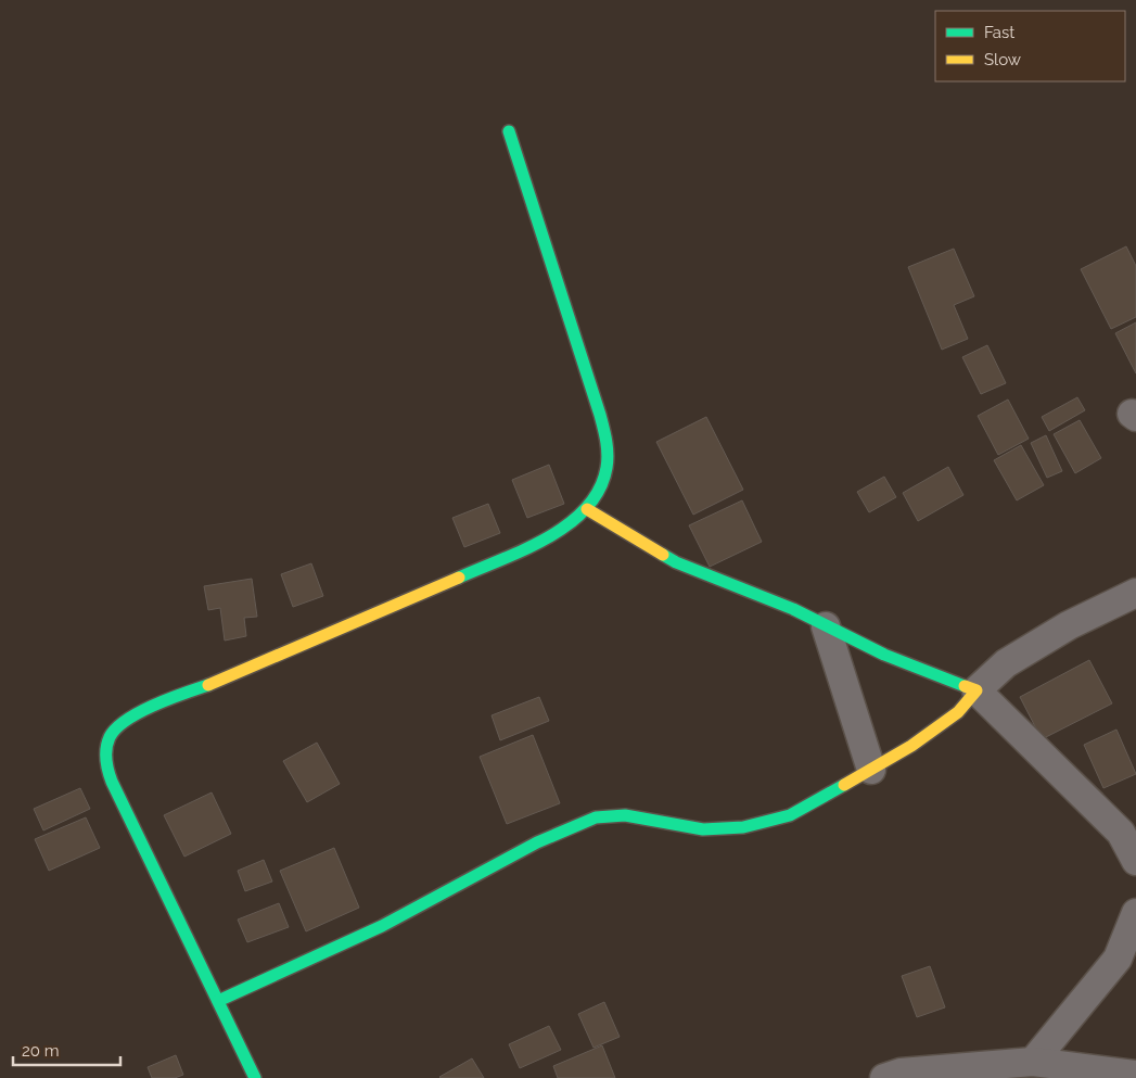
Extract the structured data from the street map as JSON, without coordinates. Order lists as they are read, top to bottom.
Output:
{
  "legend": ["Fast", "Slow"],
  "scale_bar": "20 m"
}
